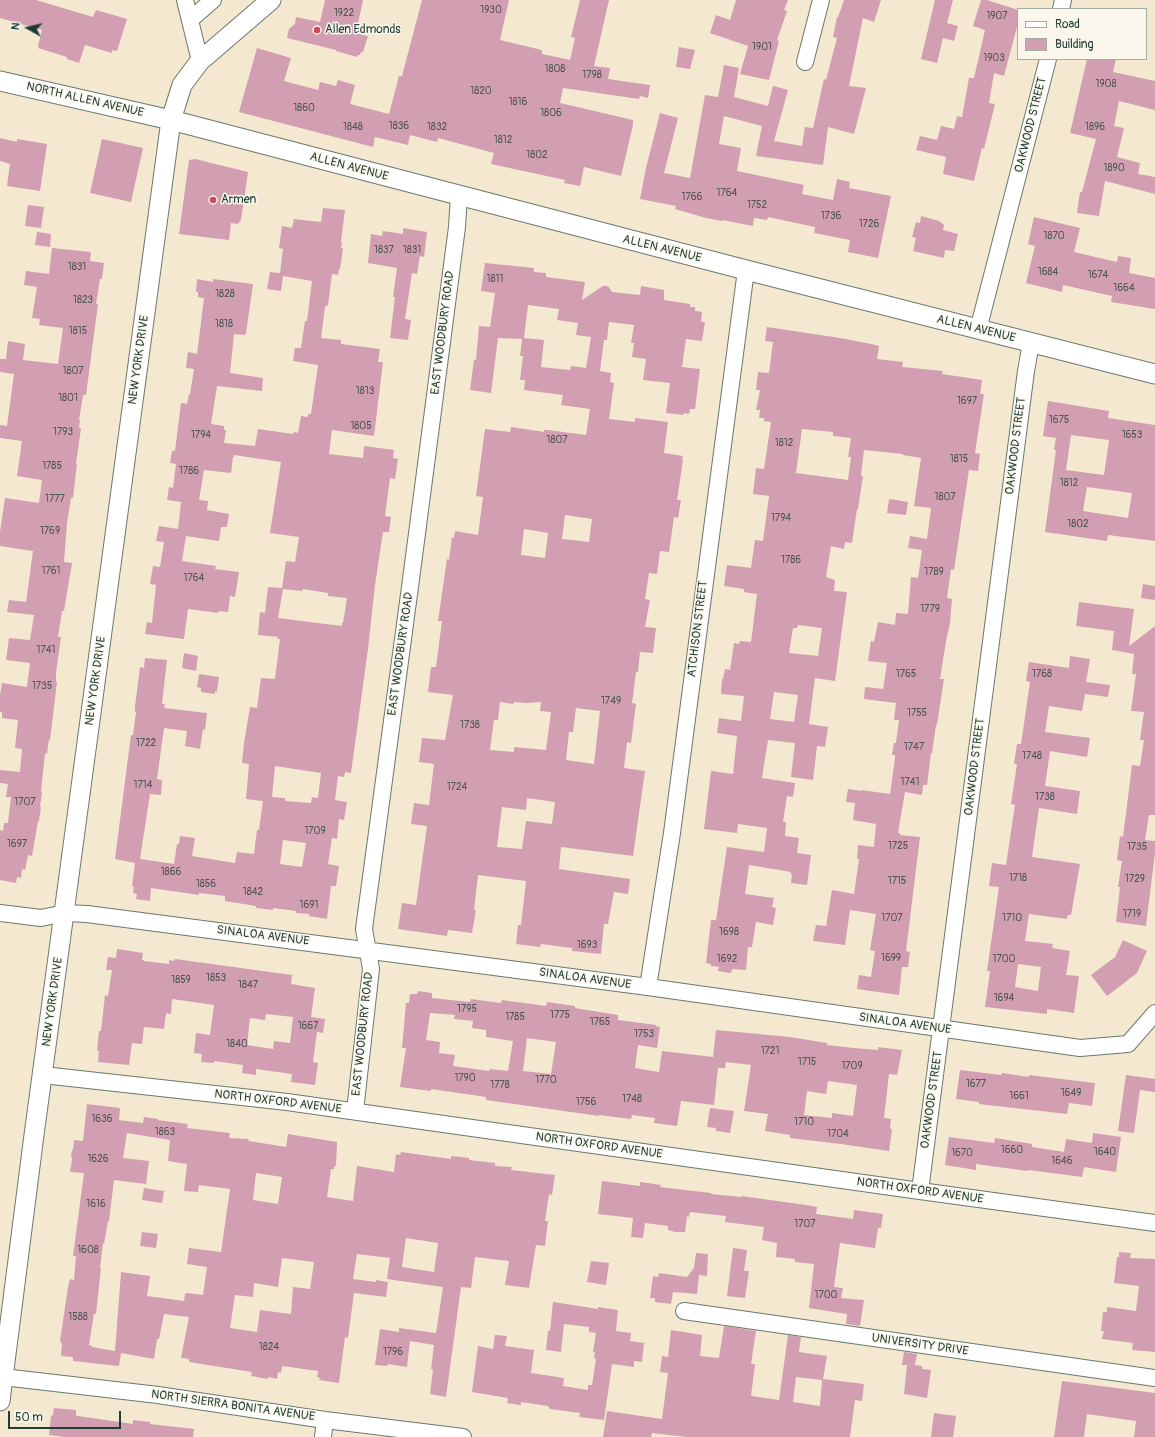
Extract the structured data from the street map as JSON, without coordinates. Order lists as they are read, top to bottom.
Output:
{
  "streets": {
    "street": [
      "NORTH ALLEN AVENUE",
      "OAKWOOD STREET",
      "ALLEN AVENUE",
      "EAST WOODBURY ROAD",
      "NEW YORK DRIVE",
      "ATCHISON STREET",
      "SINALOA AVENUE",
      "NORTH OXFORD AVENUE",
      "UNIVERSITY DRIVE",
      "NORTH SIERRA BONITA AVENUE"
    ]
  },
  "crossings": [
    ["NORTH ALLEN AVENUE", "ALLEN AVENUE"],
    ["NORTH ALLEN AVENUE", "NEW YORK DRIVE"],
    ["OAKWOOD STREET", "ALLEN AVENUE"],
    ["OAKWOOD STREET", "SINALOA AVENUE"],
    ["OAKWOOD STREET", "NORTH OXFORD AVENUE"],
    ["ALLEN AVENUE", "EAST WOODBURY ROAD"],
    ["ALLEN AVENUE", "NEW YORK DRIVE"],
    ["ALLEN AVENUE", "ATCHISON STREET"],
    ["EAST WOODBURY ROAD", "SINALOA AVENUE"],
    ["EAST WOODBURY ROAD", "NORTH OXFORD AVENUE"],
    ["NEW YORK DRIVE", "SINALOA AVENUE"],
    ["NEW YORK DRIVE", "NORTH OXFORD AVENUE"],
    ["NEW YORK DRIVE", "NORTH SIERRA BONITA AVENUE"],
    ["ATCHISON STREET", "SINALOA AVENUE"]
  ],
  "places": ["Allen Edmonds", "Armen"],
  "house_numbers": [
    "1930",
    "1922",
    "1907",
    "1901",
    "1903",
    "1808",
    "1798",
    "1908",
    "1820",
    "1816",
    "1860",
    "1806",
    "1836",
    "1848",
    "1832",
    "1896",
    "1812",
    "1802",
    "1890",
    "1764",
    "1766",
    "1752",
    "1736",
    "1726",
    "1870",
    "1837",
    "1831",
    "1831",
    "1684",
    "1674",
    "1811",
    "1664",
    "1828",
    "1823",
    "1818",
    "1815",
    "1807",
    "1813",
    "1801",
    "1697",
    "1675",
    "1805",
    "1793",
    "1794",
    "1653",
    "1807",
    "1812",
    "1815",
    "1785",
    "1786",
    "1812",
    "1807",
    "1777",
    "1794",
    "1802",
    "1769",
    "1786",
    "1761",
    "1789",
    "1764",
    "1779",
    "1741",
    "1765",
    "1768",
    "1735",
    "1749",
    "1755",
    "1738",
    "1722",
    "1747",
    "1748",
    "1741",
    "1714",
    "1724",
    "1738",
    "1707",
    "1709",
    "1697",
    "1725",
    "1735",
    "1866",
    "1718",
    "1729",
    "1715",
    "1856",
    "1842",
    "1691",
    "1719",
    "1707",
    "1710",
    "1698",
    "1693",
    "1699",
    "1692",
    "1700",
    "1853",
    "1859",
    "1847",
    "1694",
    "1795",
    "1775",
    "1785",
    "1765",
    "1667",
    "1753",
    "1840",
    "1721",
    "1715",
    "1709",
    "1790",
    "1770",
    "1677",
    "1778",
    "1649",
    "1661",
    "1748",
    "1756",
    "1636",
    "1710",
    "1863",
    "1704",
    "1660",
    "1640",
    "1670",
    "1626",
    "1646",
    "1616",
    "1707",
    "1608",
    "1700",
    "1588",
    "1824",
    "1796"
  ],
  "legend": ["Road", "Building"],
  "scale_bar": "50 m",
  "north": "left"
}
